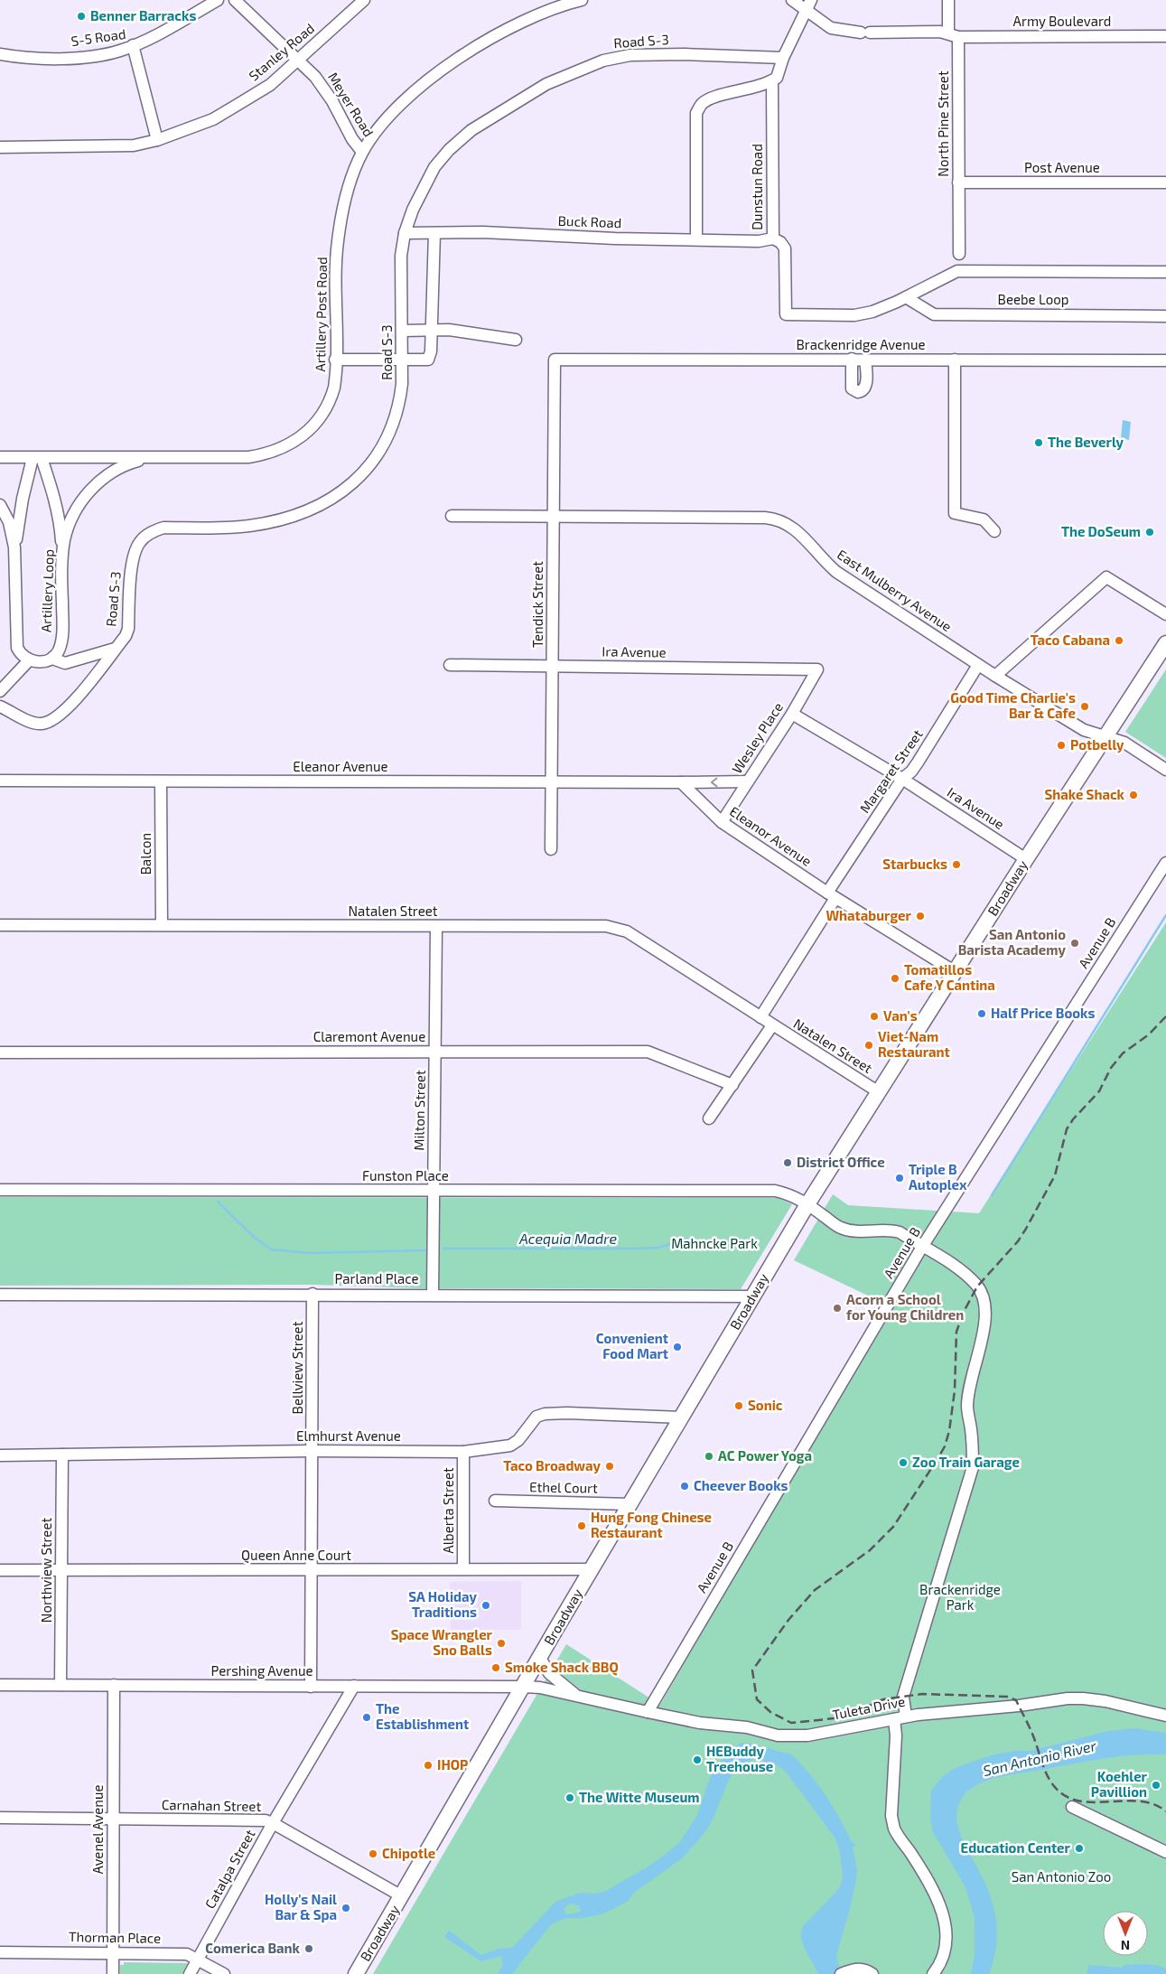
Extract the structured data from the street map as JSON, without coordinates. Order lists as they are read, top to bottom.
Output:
{
  "streets": {
    "main road": ["Broadway"],
    "street": [
      "Army Boulevard",
      "S-5 Road",
      "Road S-3",
      "Stanley Road",
      "Meyer Road",
      "North Pine Street",
      "Post Avenue",
      "Dunstun Road",
      "Buck Road",
      "Beebe Loop",
      "Artillery Post Road",
      "Brackenridge Avenue",
      "Artillery Loop",
      "East Mulberry Avenue",
      "Tendick Street",
      "Ira Avenue",
      "Wesley Place",
      "Eleanor Avenue",
      "Margaret Street",
      "Balcon",
      "Natalen Street",
      "Avenue B",
      "Claremont Avenue",
      "Milton Street",
      "Funston Place",
      "Parland Place",
      "Bellview Street",
      "Elmhurst Avenue",
      "Ethel Court",
      "Alberta Street",
      "Queen Anne Court",
      "Northview Street",
      "Pershing Avenue",
      "Tuleta Drive",
      "Carnahan Street",
      "Avenel Avenue",
      "Catalpa Street",
      "Thorman Place"
    ]
  },
  "crossings": [
    ["Army Boulevard", "North Pine Street"],
    ["S-5 Road", "Stanley Road"],
    ["Road S-3", "Dunstun Road"],
    ["Road S-3", "Buck Road"],
    ["Stanley Road", "Meyer Road"],
    ["Meyer Road", "Artillery Post Road"],
    ["North Pine Street", "Post Avenue"],
    ["Dunstun Road", "Buck Road"],
    ["Dunstun Road", "Beebe Loop"],
    ["Artillery Post Road", "Artillery Loop"],
    ["Brackenridge Avenue", "Tendick Street"],
    ["East Mulberry Avenue", "Tendick Street"],
    ["East Mulberry Avenue", "Margaret Street"],
    ["East Mulberry Avenue", "Broadway"],
    ["Tendick Street", "Ira Avenue"],
    ["Tendick Street", "Eleanor Avenue"],
    ["Ira Avenue", "Wesley Place"],
    ["Ira Avenue", "Margaret Street"],
    ["Ira Avenue", "Broadway"],
    ["Wesley Place", "Eleanor Avenue"],
    ["Eleanor Avenue", "Margaret Street"],
    ["Eleanor Avenue", "Balcon"],
    ["Eleanor Avenue", "Broadway"],
    ["Margaret Street", "Natalen Street"],
    ["Balcon", "Natalen Street"],
    ["Broadway", "Natalen Street"],
    ["Broadway", "Funston Place"],
    ["Broadway", "Parland Place"],
    ["Broadway", "Elmhurst Avenue"],
    ["Broadway", "Ethel Court"],
    ["Broadway", "Queen Anne Court"],
    ["Broadway", "Pershing Avenue"],
    ["Broadway", "Tuleta Drive"],
    ["Broadway", "Carnahan Street"],
    ["Natalen Street", "Milton Street"],
    ["Avenue B", "Funston Place"],
    ["Avenue B", "Tuleta Drive"],
    ["Claremont Avenue", "Milton Street"],
    ["Milton Street", "Funston Place"],
    ["Milton Street", "Parland Place"],
    ["Funston Place", "Tuleta Drive"],
    ["Parland Place", "Bellview Street"],
    ["Bellview Street", "Elmhurst Avenue"],
    ["Bellview Street", "Queen Anne Court"],
    ["Bellview Street", "Pershing Avenue"],
    ["Elmhurst Avenue", "Alberta Street"],
    ["Elmhurst Avenue", "Northview Street"],
    ["Alberta Street", "Queen Anne Court"],
    ["Queen Anne Court", "Northview Street"],
    ["Northview Street", "Pershing Avenue"],
    ["Pershing Avenue", "Tuleta Drive"],
    ["Pershing Avenue", "Avenel Avenue"],
    ["Pershing Avenue", "Catalpa Street"],
    ["Carnahan Street", "Avenel Avenue"],
    ["Carnahan Street", "Catalpa Street"],
    ["Avenel Avenue", "Thorman Place"],
    ["Catalpa Street", "Thorman Place"]
  ],
  "water": ["Acequia Madre", "San Antonio River"],
  "parks": ["Mahncke Park", "Brackenridge Park", "San Antonio Zoo"],
  "places": [
    "Benner Barracks",
    "The Beverly",
    "The DoSeum",
    "Taco Cabana",
    "Good Time Charlie's Bar & Cafe",
    "Potbelly",
    "Shake Shack",
    "Starbucks",
    "Whataburger",
    "San Antonio Barista Academy",
    "Tomatillos Cafe Y Cantina",
    "Half Price Books",
    "Van's",
    "Viet-Nam Restaurant",
    "District Office",
    "Triple B Autoplex",
    "Acorn a School for Young Children",
    "Convenient Food Mart",
    "Sonic",
    "AC Power Yoga",
    "Zoo Train Garage",
    "Taco Broadway",
    "Cheever Books",
    "Hung Fong Chinese Restaurant",
    "SA Holiday Traditions",
    "Space Wrangler Sno Balls",
    "Smoke Shack BBQ",
    "The Establishment",
    "HEBuddy Treehouse",
    "IHOP",
    "Koehler Pavillion",
    "The Witte Museum",
    "Education Center",
    "Chipotle",
    "Holly's Nail Bar & Spa",
    "Comerica Bank"
  ],
  "north": "bottom"
}
